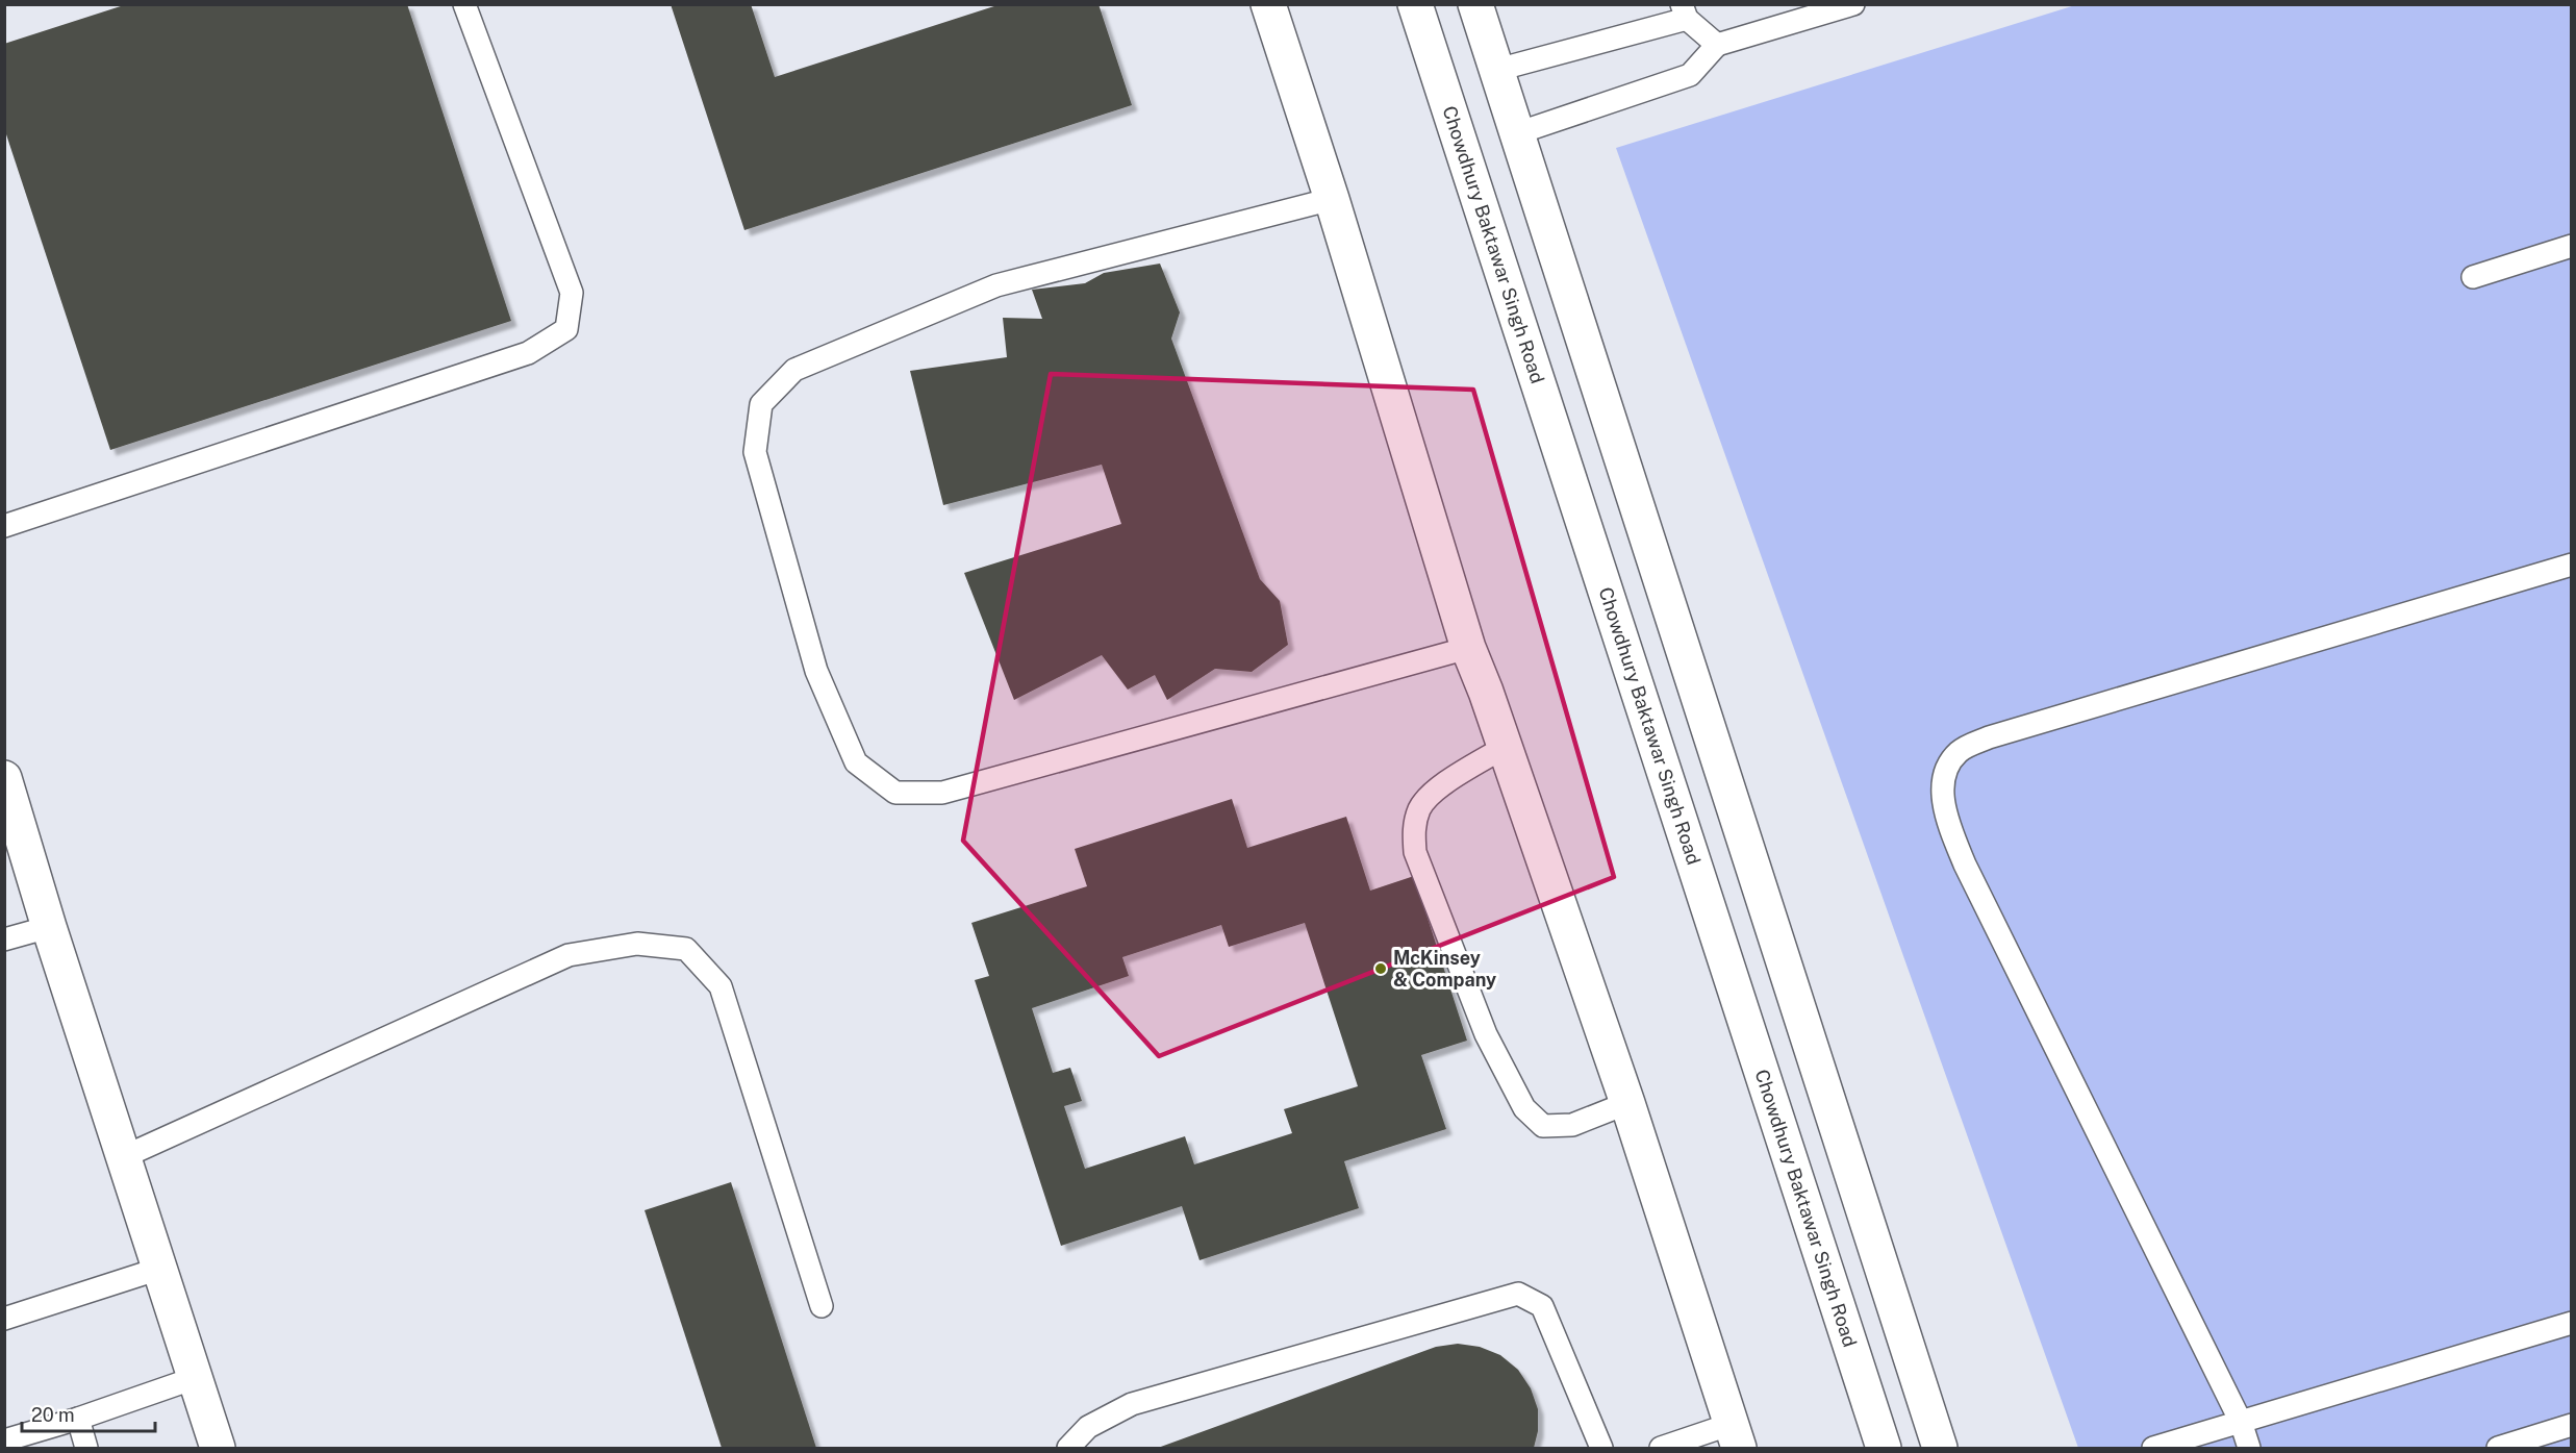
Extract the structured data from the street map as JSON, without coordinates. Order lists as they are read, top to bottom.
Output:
{
  "streets": {
    "main road": ["Chowdhury Baktawar Singh Road"]
  },
  "places": ["McKinsey & Company"],
  "scale_bar": "20 m"
}
